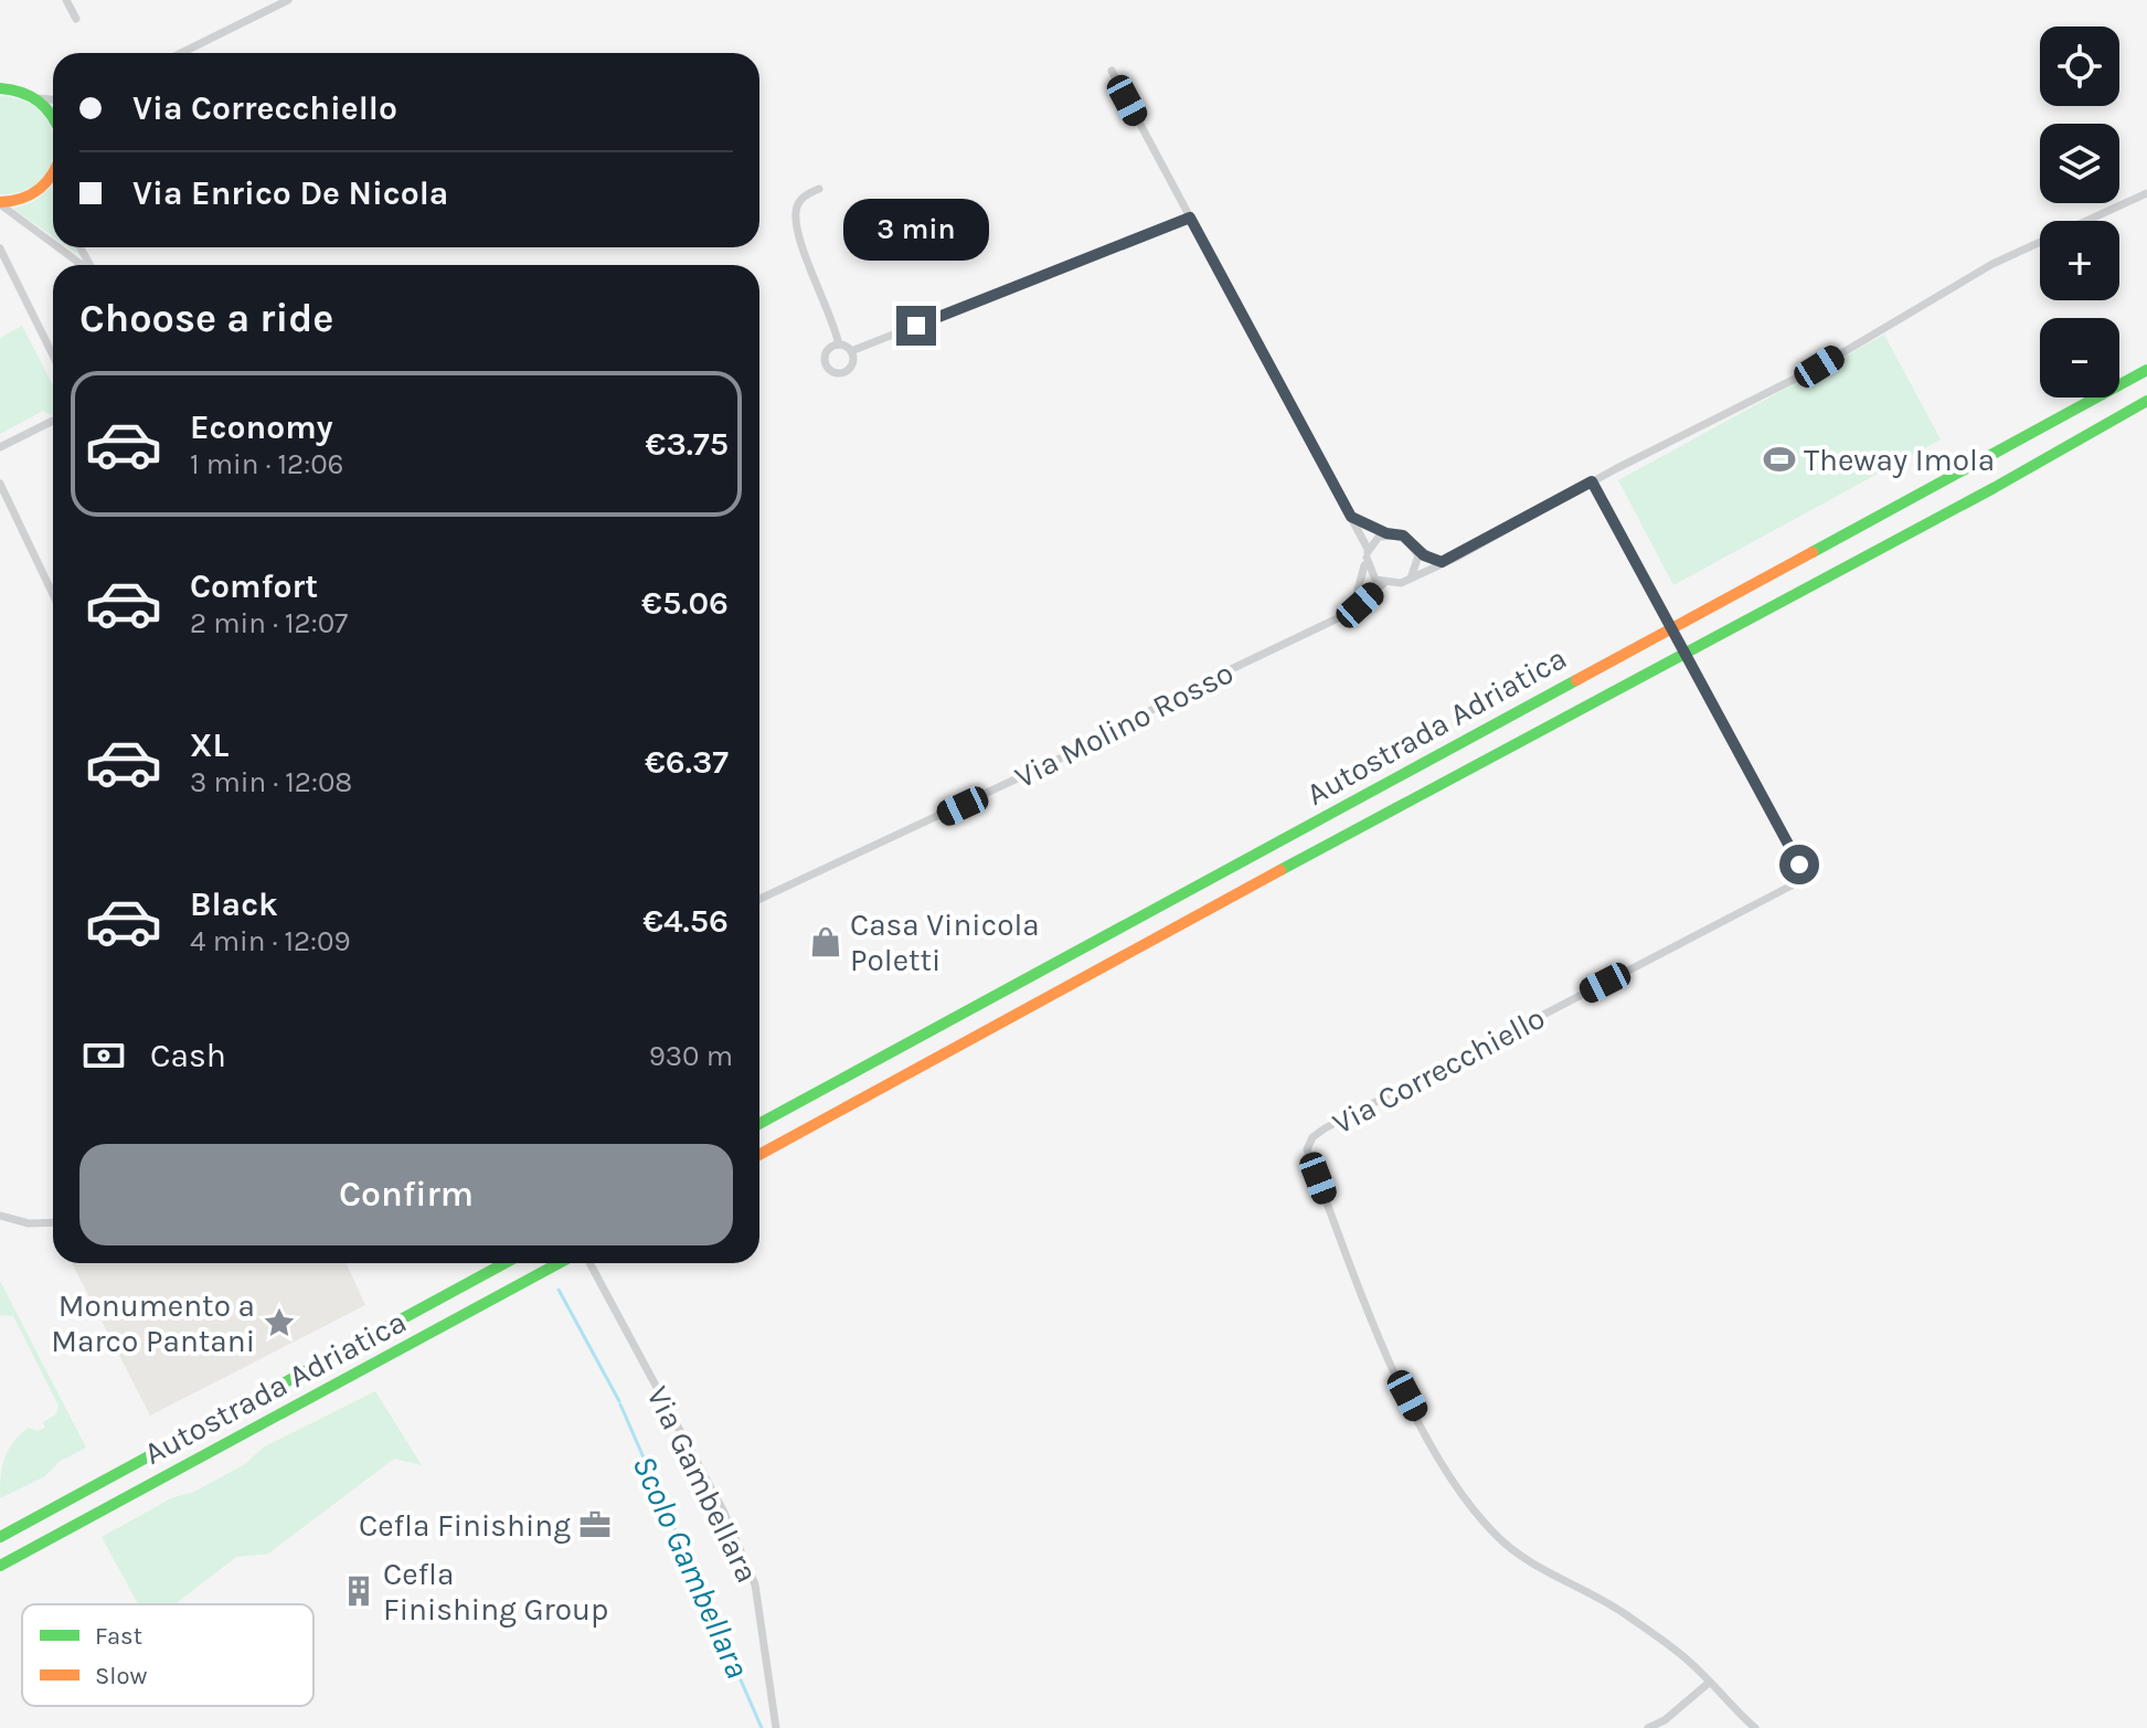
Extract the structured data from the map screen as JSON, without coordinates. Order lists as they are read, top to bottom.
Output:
{
  "streets": {
    "main road": ["Autostrada Adriatica"],
    "street": ["Via Molino Rosso", "Via Correcchiello", "Via Gambellara"]
  },
  "water": ["Scolo Gambellara"],
  "places": {
    "sports": ["Theway Imola"],
    "shop": ["Casa Vinicola Poletti"],
    "place": ["Monumento a Marco Pantani"],
    "office": ["Cefla Finishing"],
    "building": ["Cefla Finishing Group"]
  },
  "legend": ["Fast", "Slow"],
  "page": {
    "map_buttons": ["+", "−"],
    "banner": ["Via Correcchiello", "Via Enrico De Nicola"],
    "bubble": "3 min",
    "heading": "Choose a ride",
    "list": [
      {
        "name": "Economy",
        "note": "1 min · 12:06",
        "value": "€3.75"
      },
      {
        "name": "Comfort",
        "note": "2 min · 12:07",
        "value": "€5.06"
      },
      {
        "name": "XL",
        "note": "3 min · 12:08",
        "value": "€6.37"
      },
      {
        "name": "Black",
        "note": "4 min · 12:09",
        "value": "€4.56"
      }
    ],
    "pay": ["Cash", "930 m"],
    "buttons": "Confirm"
  }
}
